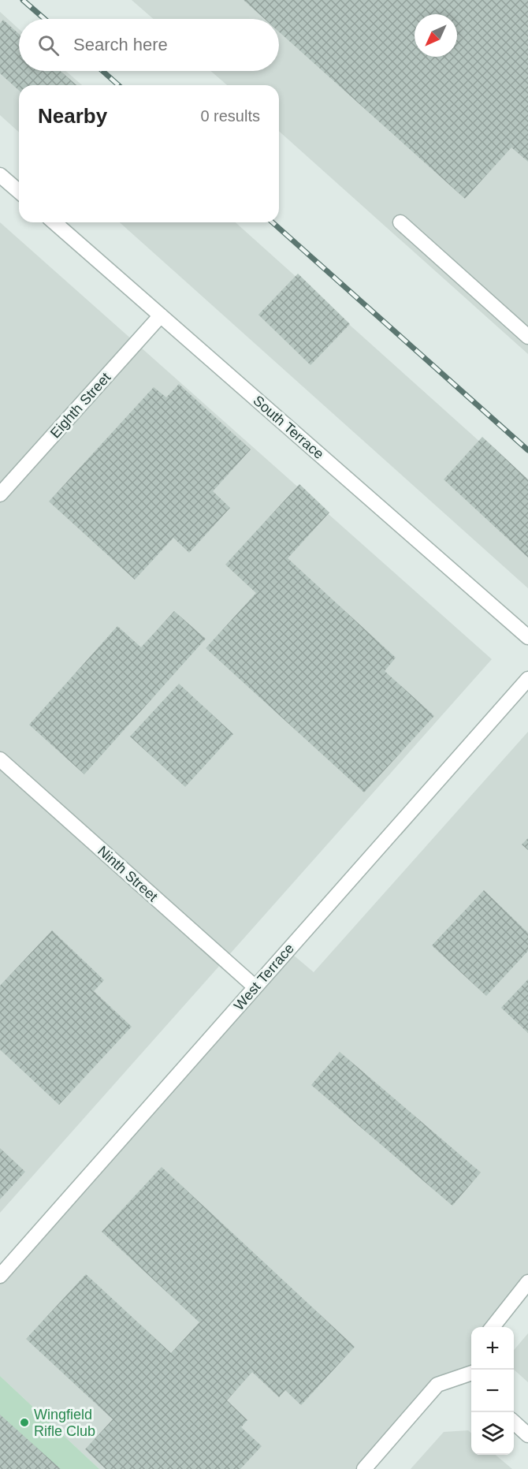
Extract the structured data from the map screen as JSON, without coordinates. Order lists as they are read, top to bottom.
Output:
{
  "streets": {
    "street": [
      "Eighth Street",
      "South Terrace",
      "Ninth Street",
      "West Terrace"
    ]
  },
  "crossings": [
    ["Eighth Street", "South Terrace"],
    ["Ninth Street", "West Terrace"]
  ],
  "places": ["Wingfield Rifle Club"],
  "north": "bottom left",
  "page": {
    "search": "Search here",
    "heading": ["Nearby", "0 results"],
    "map_buttons": ["+", "−"]
  }
}
